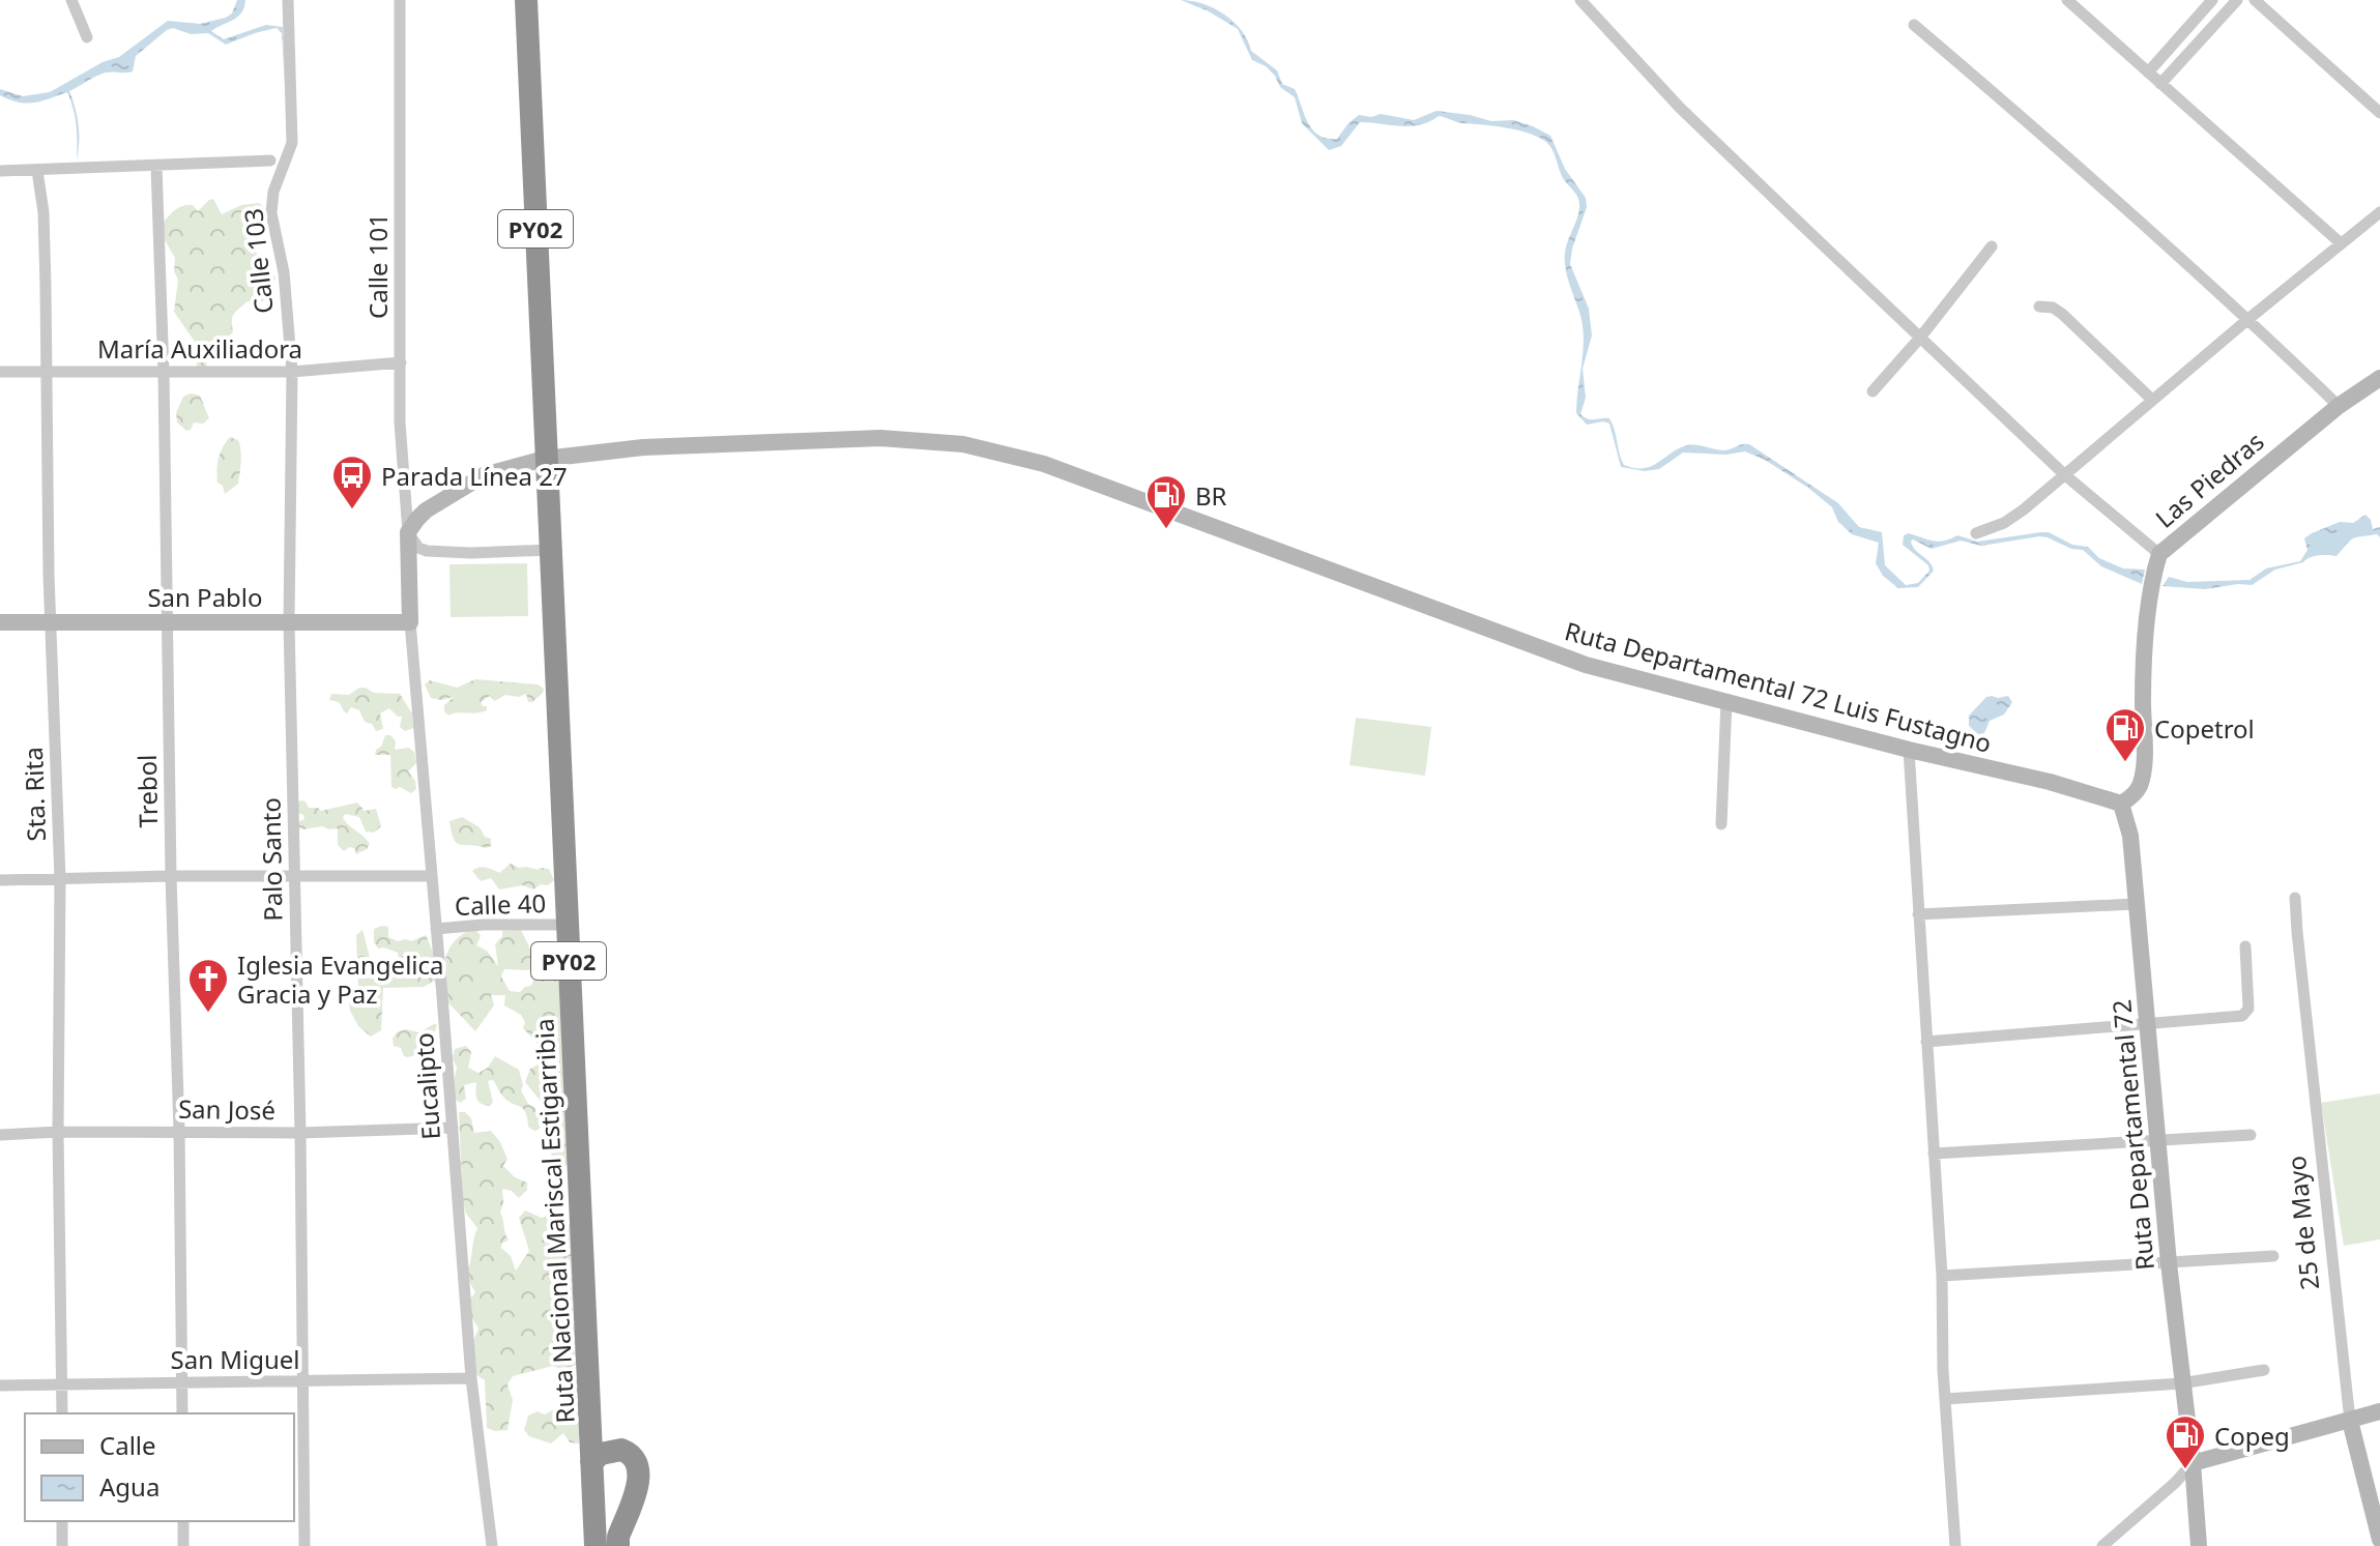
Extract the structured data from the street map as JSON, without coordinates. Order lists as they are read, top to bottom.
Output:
{
  "streets": {
    "highway": ["PY02", "Ruta Nacional Mariscal Estigarribia"],
    "main road": [
      "Las Piedras",
      "San Pablo",
      "Ruta Departamental 72 Luis Fustagno",
      "Ruta Departamental 72",
      "25 de Mayo"
    ],
    "street": [
      "Calle 103",
      "Calle 101",
      "María Auxiliadora",
      "Trebol",
      "Sta. Rita",
      "Palo Santo",
      "Calle 40",
      "Eucalipto",
      "San José",
      "San Miguel"
    ]
  },
  "crossings": [
    ["Calle 103", "María Auxiliadora"],
    ["Calle 103", "Palo Santo"],
    ["Calle 101", "María Auxiliadora"],
    ["Calle 101", "Ruta Departamental 72 Luis Fustagno"],
    ["María Auxiliadora", "Trebol"],
    ["María Auxiliadora", "Sta. Rita"],
    ["María Auxiliadora", "Palo Santo"],
    ["San Pablo", "Trebol"],
    ["San Pablo", "Sta. Rita"],
    ["San Pablo", "Palo Santo"],
    ["San Pablo", "Eucalipto"],
    ["Ruta Departamental 72 Luis Fustagno", "Ruta Departamental 72"],
    ["Ruta Departamental 72 Luis Fustagno", "Ruta Nacional Mariscal Estigarribia"],
    ["Trebol", "San José"],
    ["Trebol", "San Miguel"],
    ["Sta. Rita", "San José"],
    ["Sta. Rita", "San Miguel"],
    ["Palo Santo", "San José"],
    ["Palo Santo", "San Miguel"],
    ["Calle 40", "Eucalipto"],
    ["Calle 40", "Ruta Nacional Mariscal Estigarribia"],
    ["Eucalipto", "San José"],
    ["Eucalipto", "San Miguel"]
  ],
  "places": {
    "bus stop": ["Parada Línea 27"],
    "fuel station": ["BR", "Copetrol", "Copeg"],
    "church": ["Iglesia Evangelica Gracia y Paz"]
  },
  "legend": ["Calle", "Agua"]
}
